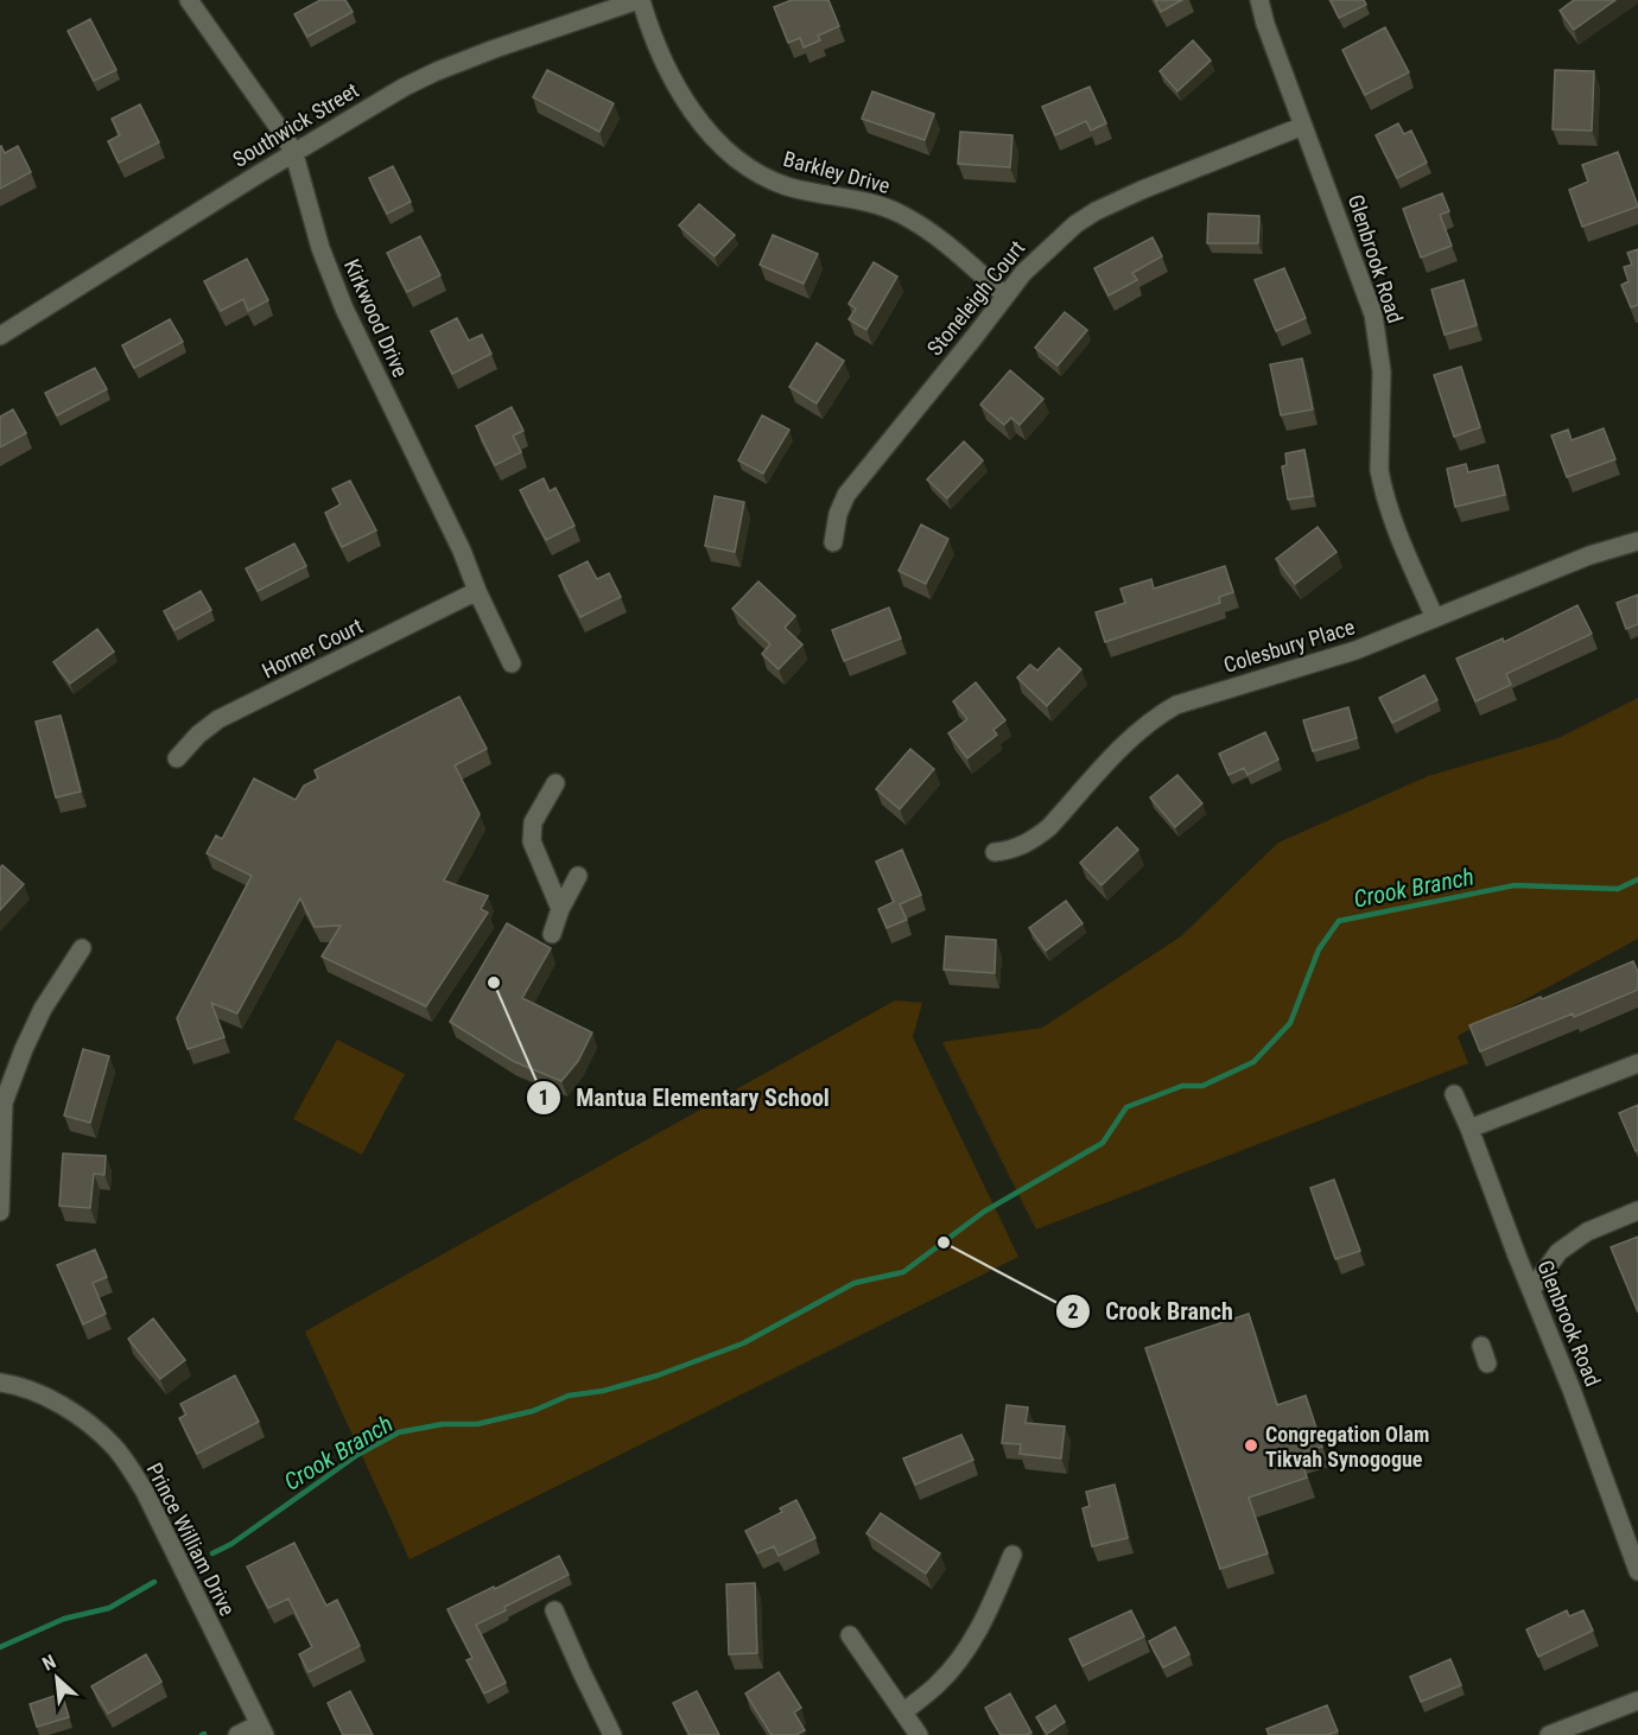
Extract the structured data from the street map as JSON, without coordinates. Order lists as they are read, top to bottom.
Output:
{
  "streets": {
    "street": [
      "Southwick Street",
      "Barkley Drive",
      "Glenbrook Road",
      "Stoneleigh Court",
      "Kirkwood Drive",
      "Colesbury Place",
      "Horner Court",
      "Prince William Drive"
    ]
  },
  "crossings": [
    ["Southwick Street", "Barkley Drive"],
    ["Southwick Street", "Kirkwood Drive"],
    ["Barkley Drive", "Stoneleigh Court"],
    ["Glenbrook Road", "Stoneleigh Court"],
    ["Glenbrook Road", "Colesbury Place"],
    ["Kirkwood Drive", "Horner Court"]
  ],
  "water": ["Crook Branch"],
  "places": ["Mantua Elementary School", "Crook Branch", "Congregation Olam Tikvah Synogogue"],
  "north": "top left"
}
